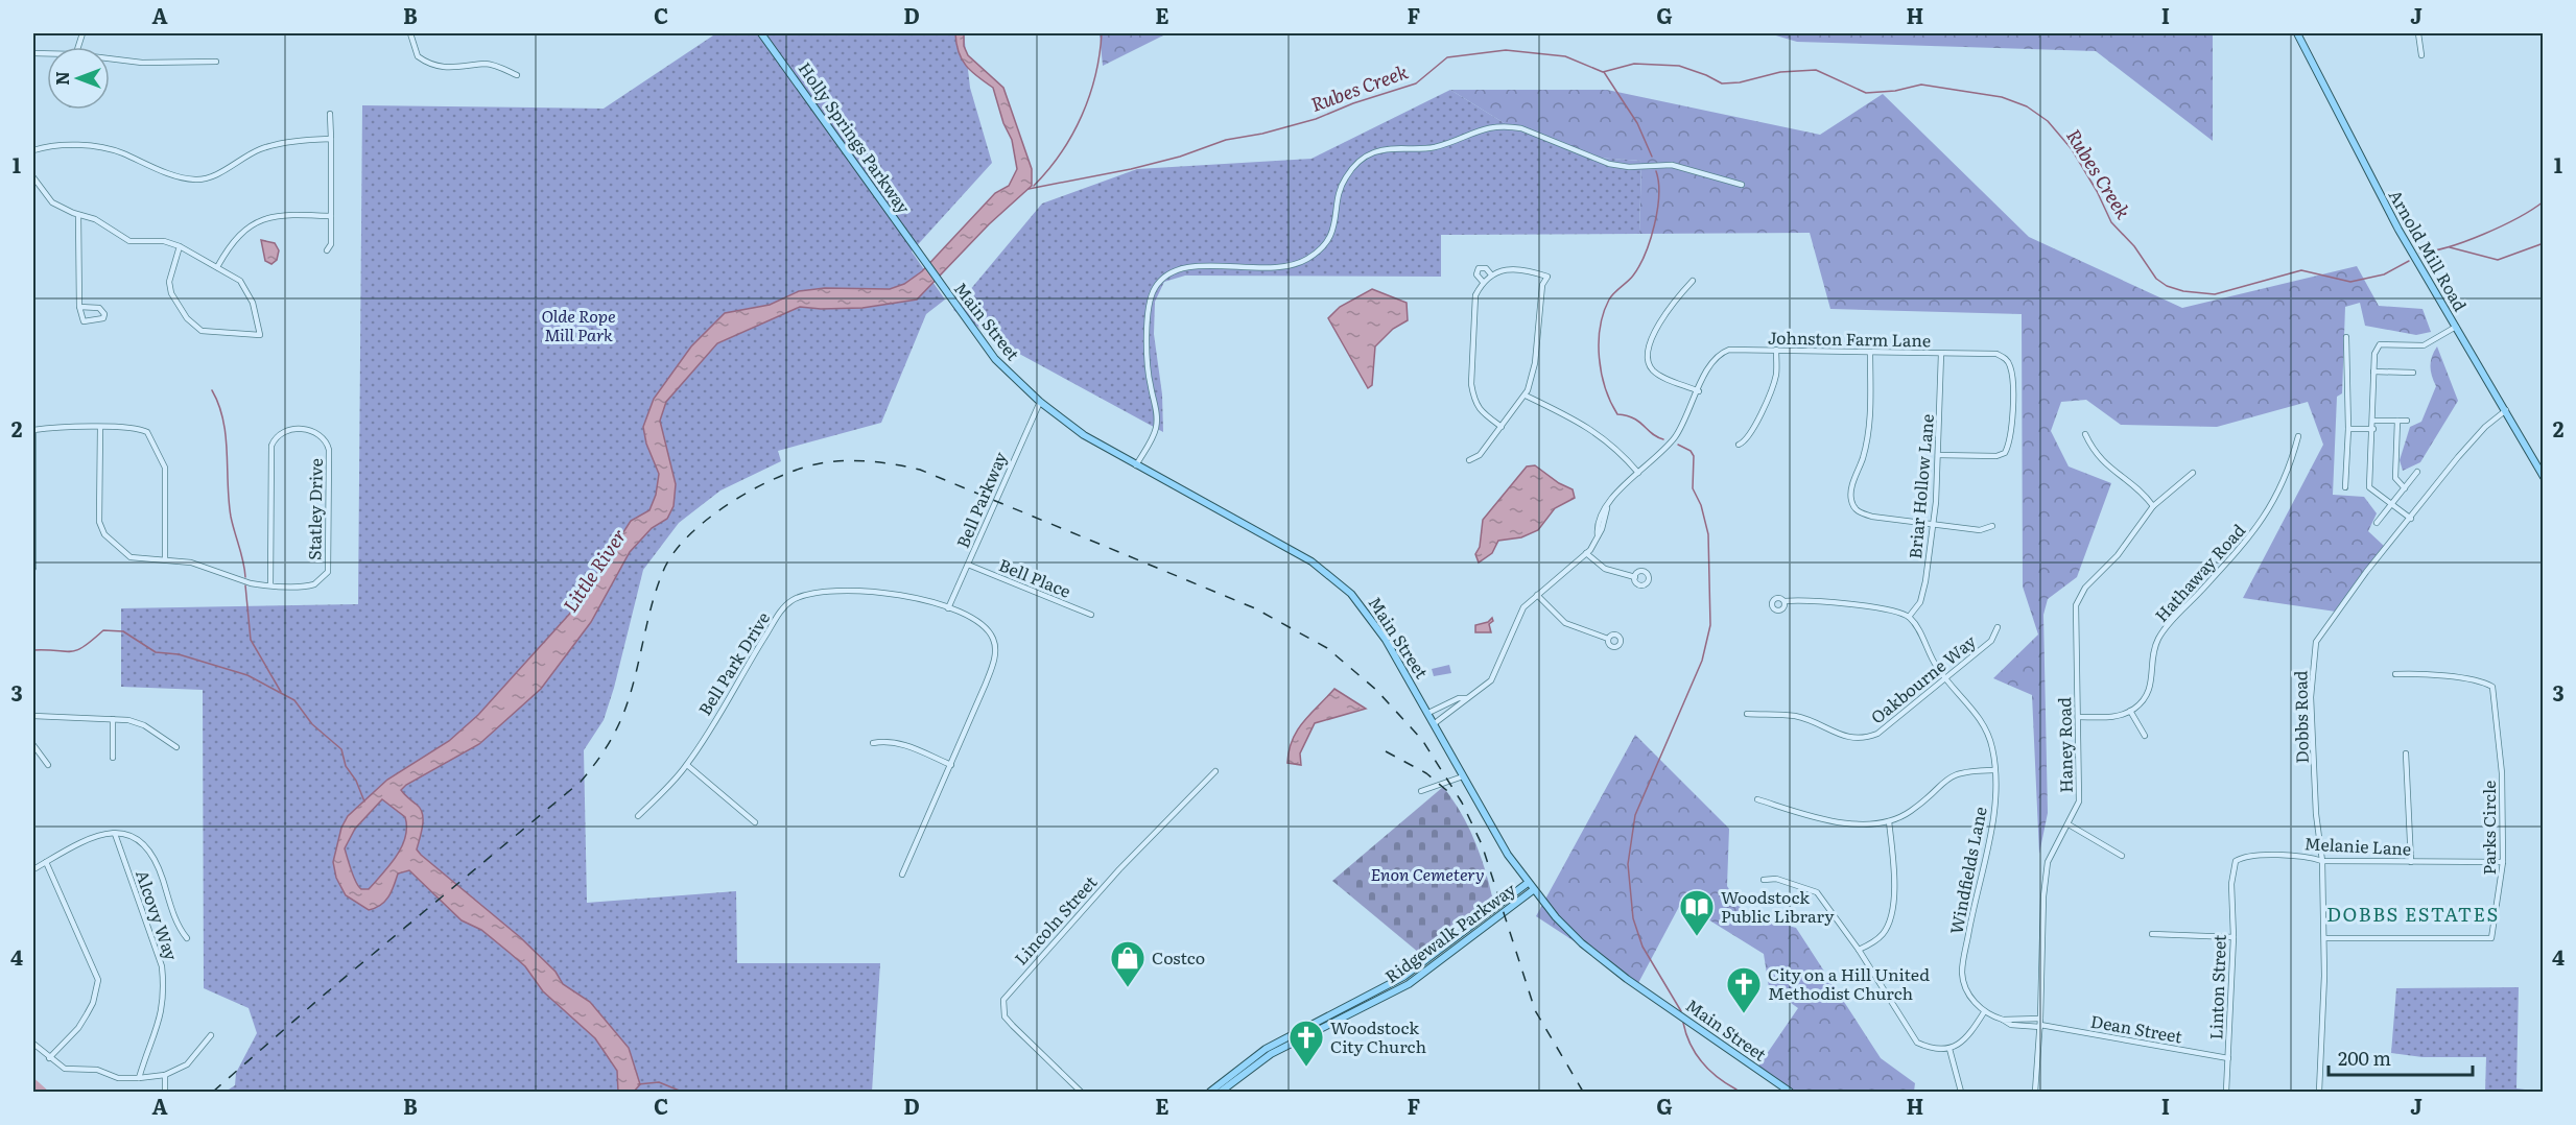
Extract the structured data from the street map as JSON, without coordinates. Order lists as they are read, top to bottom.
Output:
{
  "streets": {
    "main road": [
      "Holly Springs Parkway",
      "Arnold Mill Road",
      "Main Street",
      "Ridgewalk Parkway"
    ],
    "street": [
      "Johnston Farm Lane",
      "Briar Hollow Lane",
      "Bell Parkway",
      "Statley Drive",
      "Hathaway Road",
      "Bell Place",
      "Bell Park Drive",
      "Oakbourne Way",
      "Dobbs Road",
      "Haney Road",
      "Parks Circle",
      "Melanie Lane",
      "Windfields Lane",
      "Alcovy Way",
      "Lincoln Street",
      "Linton Street",
      "Dean Street"
    ]
  },
  "crossings": [
    ["Holly Springs Parkway", "Main Street"],
    ["Arnold Mill Road", "Dobbs Road"],
    ["Main Street", "Johnston Farm Lane"],
    ["Main Street", "Bell Parkway"],
    ["Main Street", "Ridgewalk Parkway"],
    ["Johnston Farm Lane", "Briar Hollow Lane"],
    ["Briar Hollow Lane", "Windfields Lane"],
    ["Bell Parkway", "Bell Place"],
    ["Bell Parkway", "Bell Park Drive"],
    ["Oakbourne Way", "Windfields Lane"],
    ["Dobbs Road", "Parks Circle"],
    ["Dobbs Road", "Melanie Lane"],
    ["Haney Road", "Dean Street"],
    ["Parks Circle", "Melanie Lane"],
    ["Melanie Lane", "Linton Street"],
    ["Windfields Lane", "Dean Street"],
    ["Linton Street", "Dean Street"]
  ],
  "districts": ["DOBBS ESTATES"],
  "water": ["Rubes Creek", "Little River"],
  "parks": ["Olde Rope Mill Park", "Enon Cemetery"],
  "places": {
    "library": ["Woodstock Public Library"],
    "shop": ["Costco"],
    "church": ["City on a Hill United Methodist Church", "Woodstock City Church"]
  },
  "scale_bar": "200 m",
  "north": "left",
  "grid": {
    "columns": [
      "A",
      "B",
      "C",
      "D",
      "E",
      "F",
      "G",
      "H",
      "I",
      "J"
    ],
    "rows": [
      "1",
      "2",
      "3",
      "4"
    ]
  }
}
